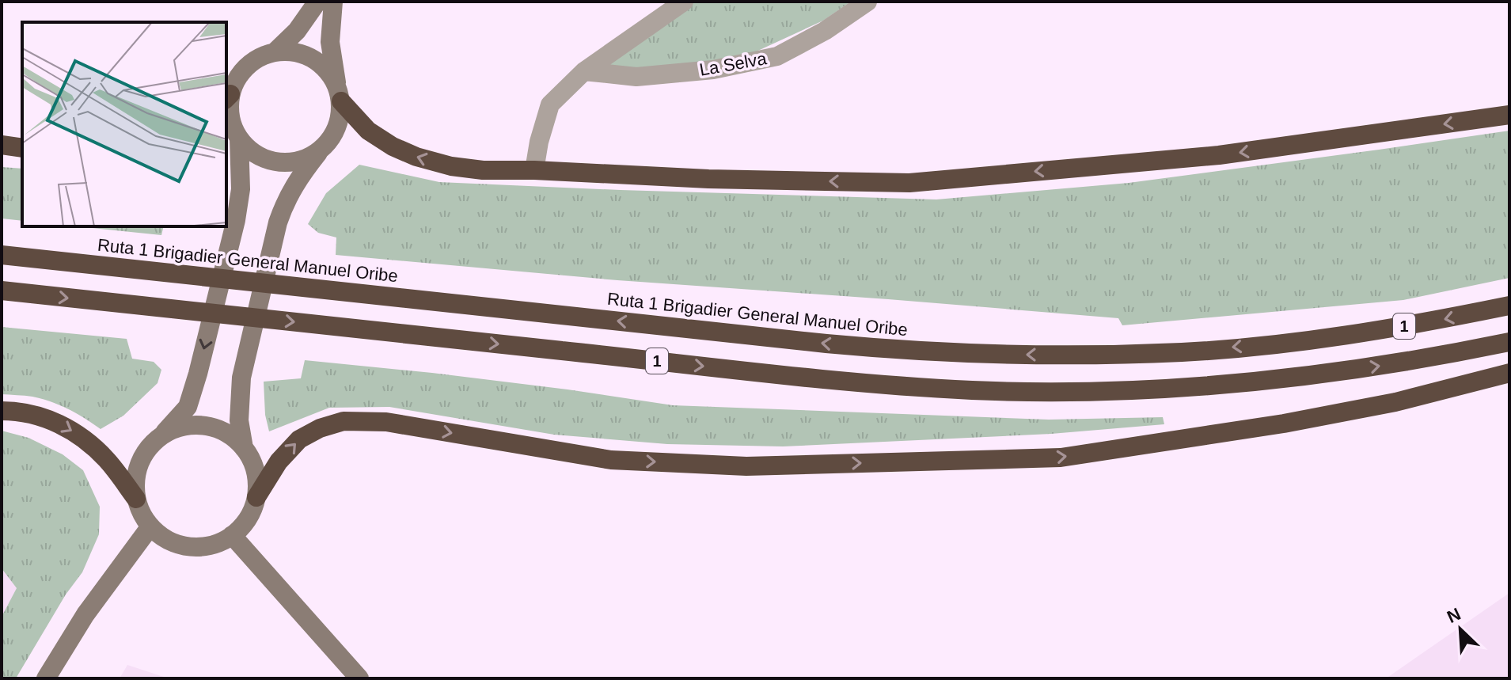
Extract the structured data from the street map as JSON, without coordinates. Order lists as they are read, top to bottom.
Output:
{
  "streets": {
    "highway": ["Ruta 1 Brigadier General Manuel Oribe", "1"],
    "street": ["La Selva"]
  },
  "north": "top left"
}
